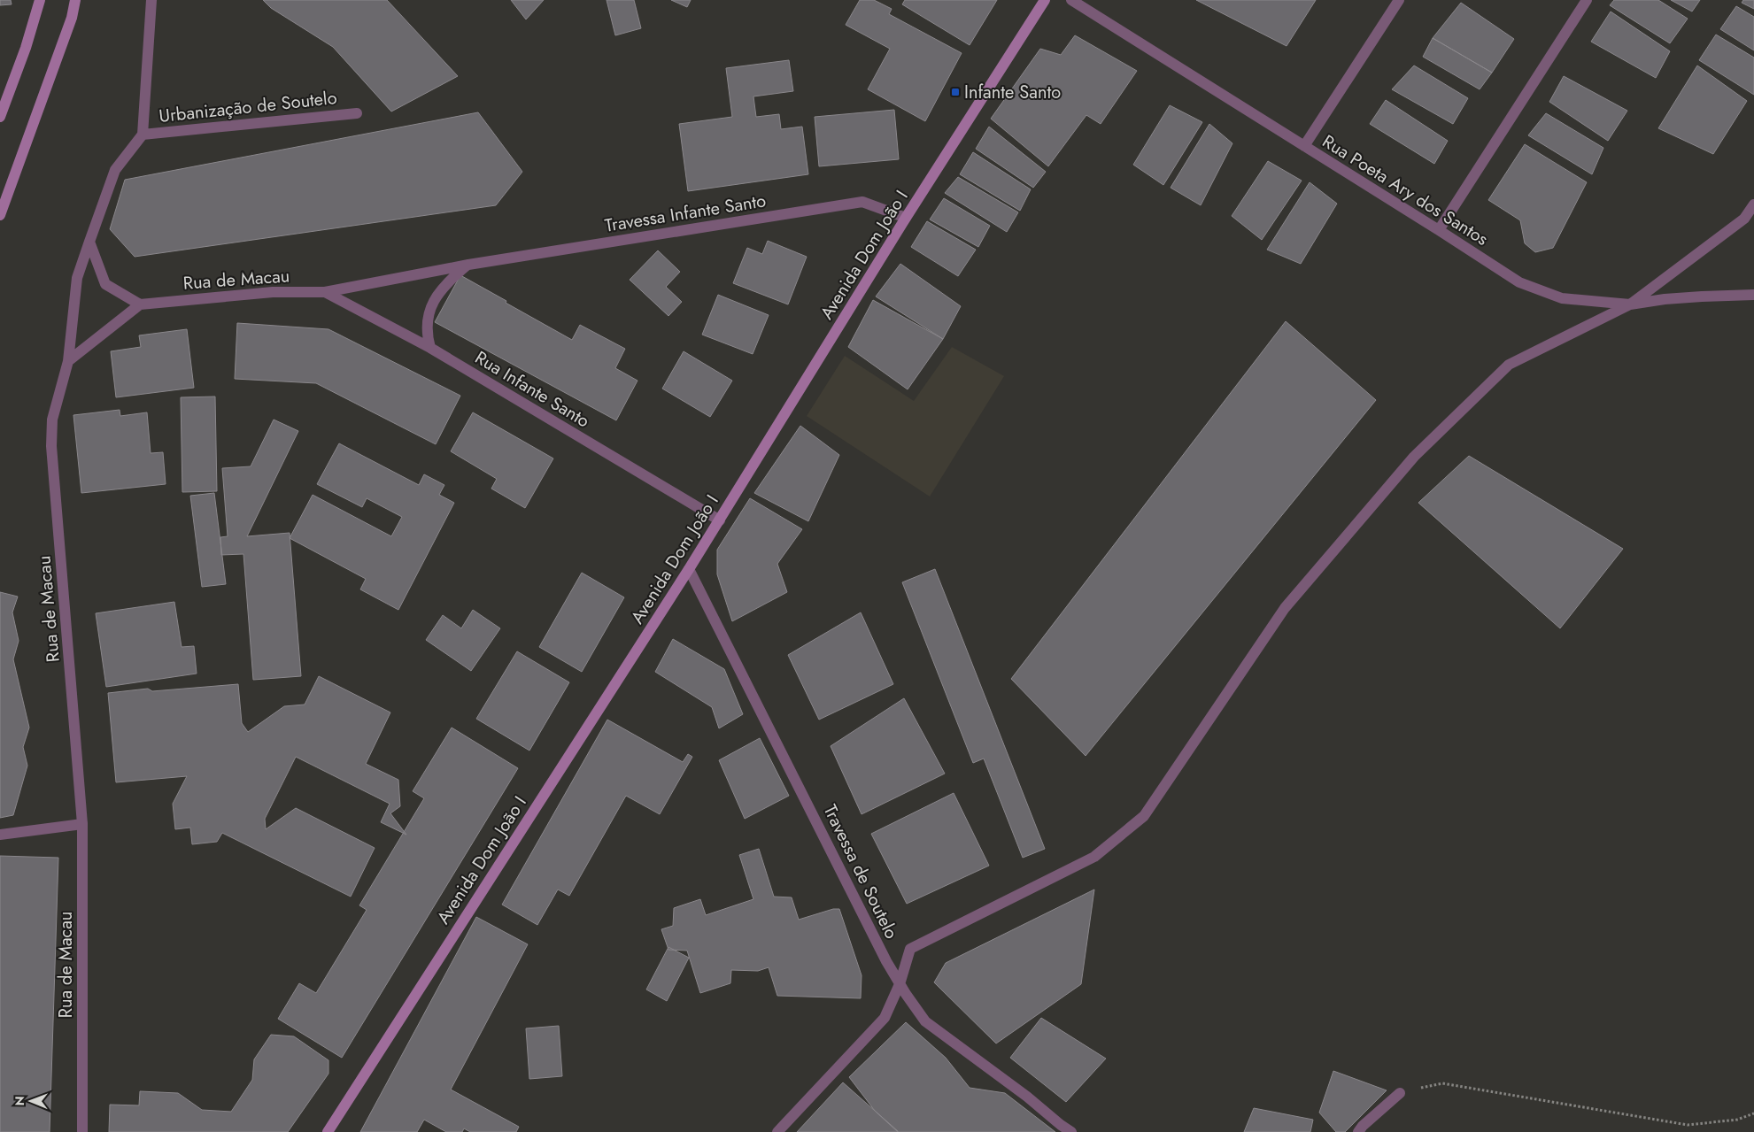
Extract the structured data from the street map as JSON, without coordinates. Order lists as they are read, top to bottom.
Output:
{
  "streets": {
    "street": [
      "Urbanização de Soutelo",
      "Rua Poeta Ary dos Santos",
      "Travessa Infante Santo",
      "Avenida Dom João I",
      "Rua de Macau",
      "Rua Infante Santo",
      "Travessa de Soutelo"
    ]
  },
  "crossings": [
    ["Urbanização de Soutelo", "Rua de Macau"],
    ["Travessa Infante Santo", "Avenida Dom João I"],
    ["Travessa Infante Santo", "Rua de Macau"],
    ["Travessa Infante Santo", "Rua Infante Santo"],
    ["Avenida Dom João I", "Rua Infante Santo"],
    ["Avenida Dom João I", "Travessa de Soutelo"],
    ["Rua de Macau", "Rua Infante Santo"]
  ],
  "places": {
    "transit": ["Infante Santo"]
  },
  "north": "left"
}
